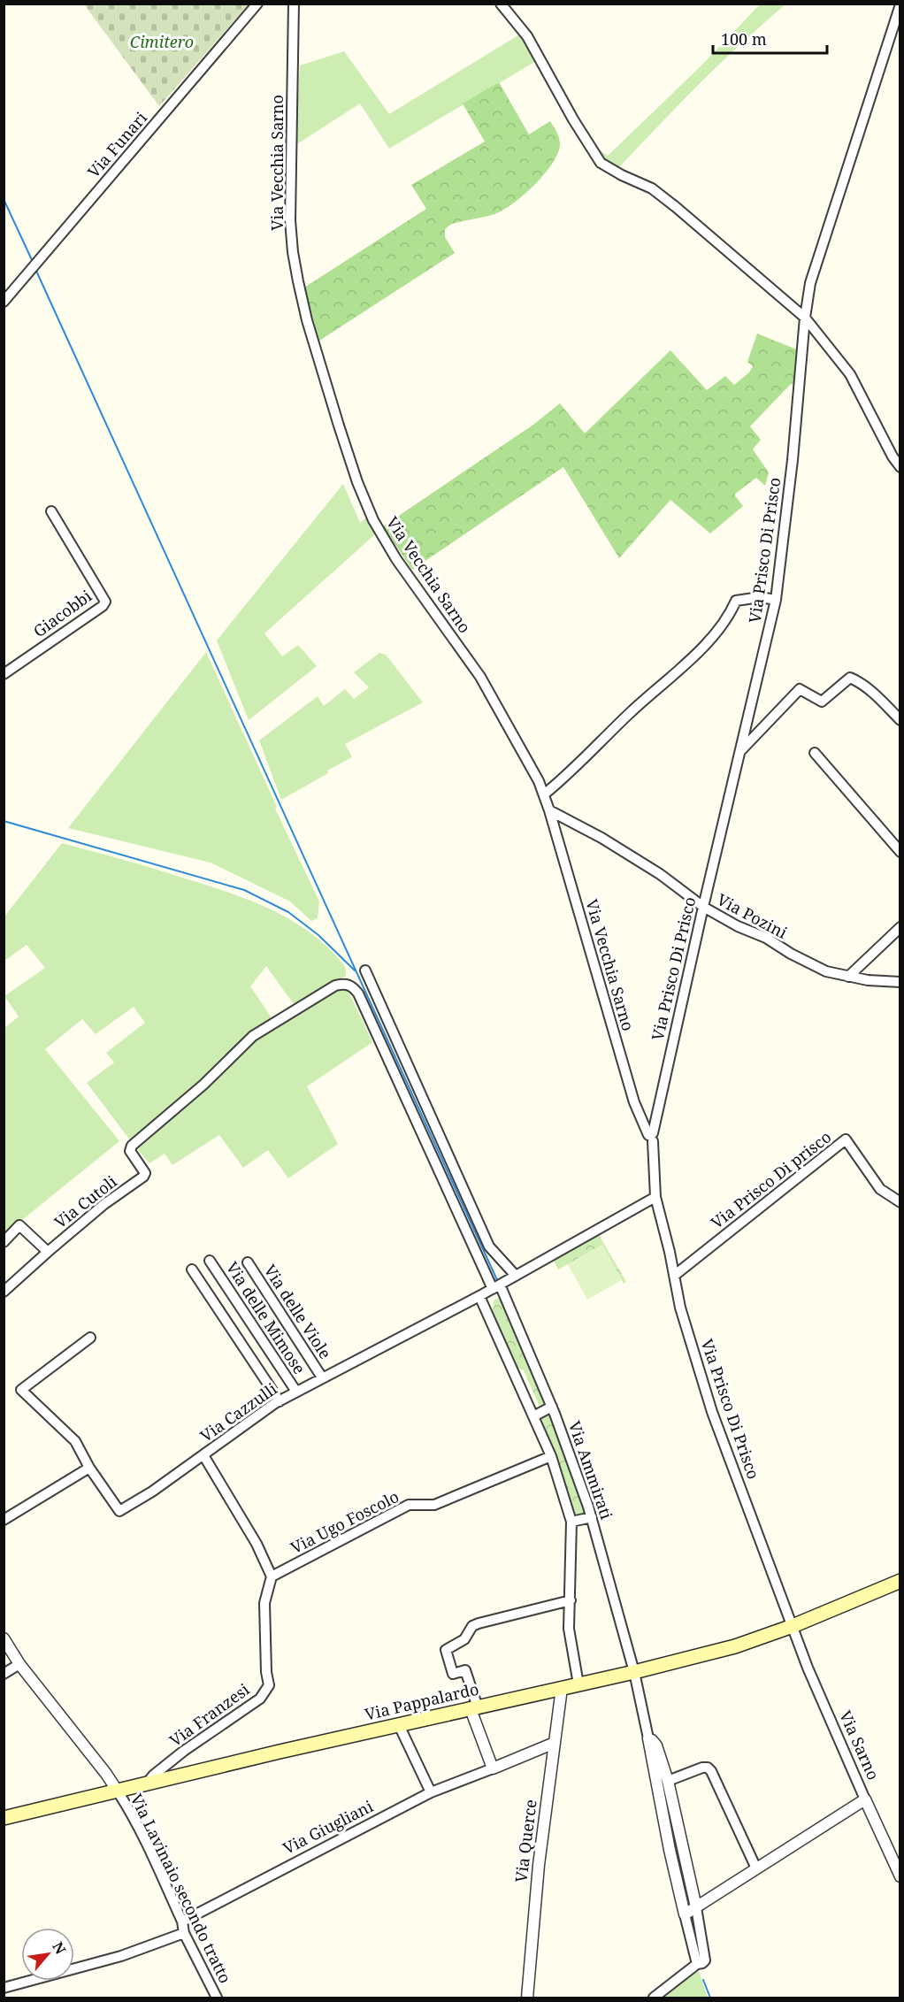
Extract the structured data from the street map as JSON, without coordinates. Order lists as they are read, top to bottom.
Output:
{
  "streets": {
    "main road": ["Via Pappalardo"],
    "street": [
      "Via Funari",
      "Via Vecchia Sarno",
      "Via Prisco Di Prisco",
      "Giacobbi",
      "Via Pozini",
      "Via Prisco Di prisco",
      "Via Cutoli",
      "Via delle Viole",
      "Via delle Mimose",
      "Via Cazzulli",
      "Via Ammirati",
      "Via Ugo Foscolo",
      "Via Franzesi",
      "Via Sarno",
      "Via Giugliani",
      "Via Querce",
      "Via Lavinaio secondo tratto"
    ]
  },
  "crossings": [
    ["Via Vecchia Sarno", "Via Prisco Di Prisco"],
    ["Via Vecchia Sarno", "Via Pozini"],
    ["Via Prisco Di Prisco", "Via Pozini"],
    ["Via Prisco Di Prisco", "Via Prisco Di prisco"],
    ["Via Prisco Di Prisco", "Via Cazzulli"],
    ["Via Prisco Di Prisco", "Via Pappalardo"],
    ["Via Prisco Di Prisco", "Via Sarno"],
    ["Via Cutoli", "Via Ammirati"],
    ["Via delle Viole", "Via Cazzulli"],
    ["Via delle Mimose", "Via Cazzulli"],
    ["Via Cazzulli", "Via Ammirati"],
    ["Via Ammirati", "Via Ugo Foscolo"],
    ["Via Ammirati", "Via Pappalardo"],
    ["Via Ugo Foscolo", "Via Franzesi"],
    ["Via Pappalardo", "Via Franzesi"],
    ["Via Pappalardo", "Via Sarno"],
    ["Via Pappalardo", "Via Querce"],
    ["Via Pappalardo", "Via Lavinaio secondo tratto"],
    ["Via Giugliani", "Via Querce"],
    ["Via Giugliani", "Via Lavinaio secondo tratto"]
  ],
  "parks": ["Cimitero"],
  "scale_bar": "100 m",
  "north": "top right"
}
